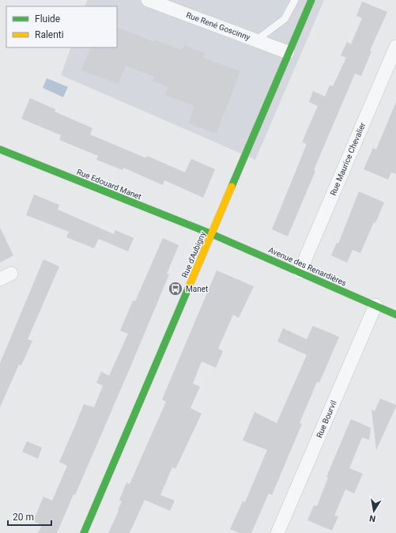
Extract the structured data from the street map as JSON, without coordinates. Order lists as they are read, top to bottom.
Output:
{
  "streets": {
    "main road": ["Rue Edouard Manet", "Rue d'Aubigny", "Avenue des Renardières"],
    "street": ["Rue René Goscinny", "Rue Maurice Chevalier", "Rue Bourvil"]
  },
  "crossings": [
    ["Rue René Goscinny", "Rue d'Aubigny"],
    ["Rue Maurice Chevalier", "Avenue des Renardières"],
    ["Rue Edouard Manet", "Rue d'Aubigny"],
    ["Rue Edouard Manet", "Avenue des Renardières"],
    ["Rue d'Aubigny", "Avenue des Renardières"],
    ["Avenue des Renardières", "Rue Bourvil"]
  ],
  "places": {
    "bus stop": ["Manet"]
  },
  "legend": ["Fluide", "Ralenti"],
  "scale_bar": "20 m",
  "north": "bottom"
}
